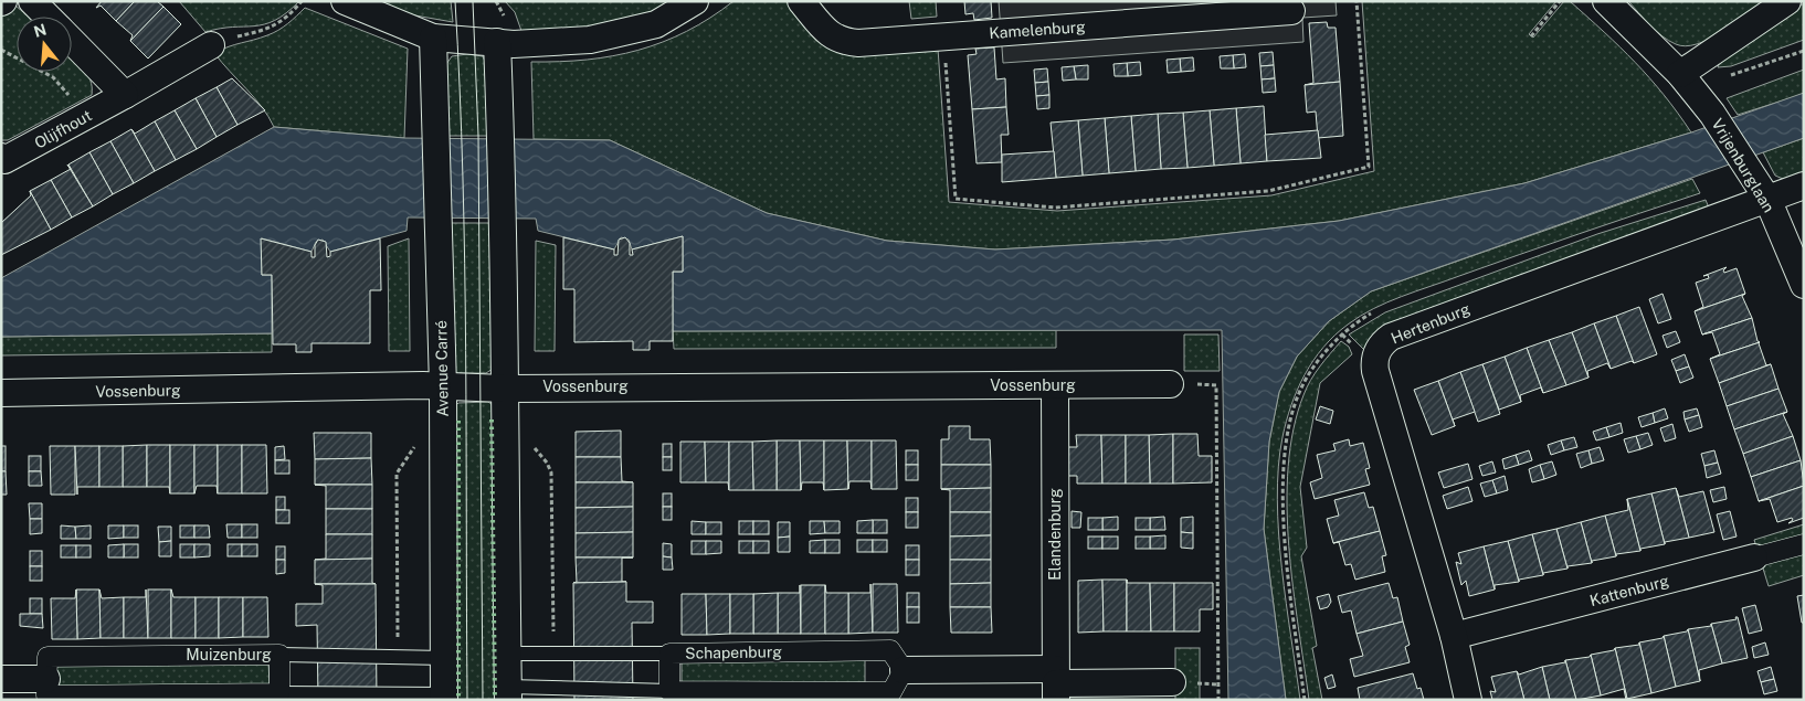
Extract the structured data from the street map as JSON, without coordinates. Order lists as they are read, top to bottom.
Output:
{
  "streets": {
    "street": [
      "Kamelenburg",
      "Olijfhout",
      "Vrijenburglaan",
      "Hertenburg",
      "Avenue Carré",
      "Vossenburg",
      "Elandenburg",
      "Kattenburg",
      "Schapenburg",
      "Muizenburg"
    ]
  },
  "crossings": [
    ["Vrijenburglaan", "Hertenburg"],
    ["Hertenburg", "Kattenburg"],
    ["Avenue Carré", "Vossenburg"],
    ["Vossenburg", "Elandenburg"]
  ],
  "north": "top"
}
